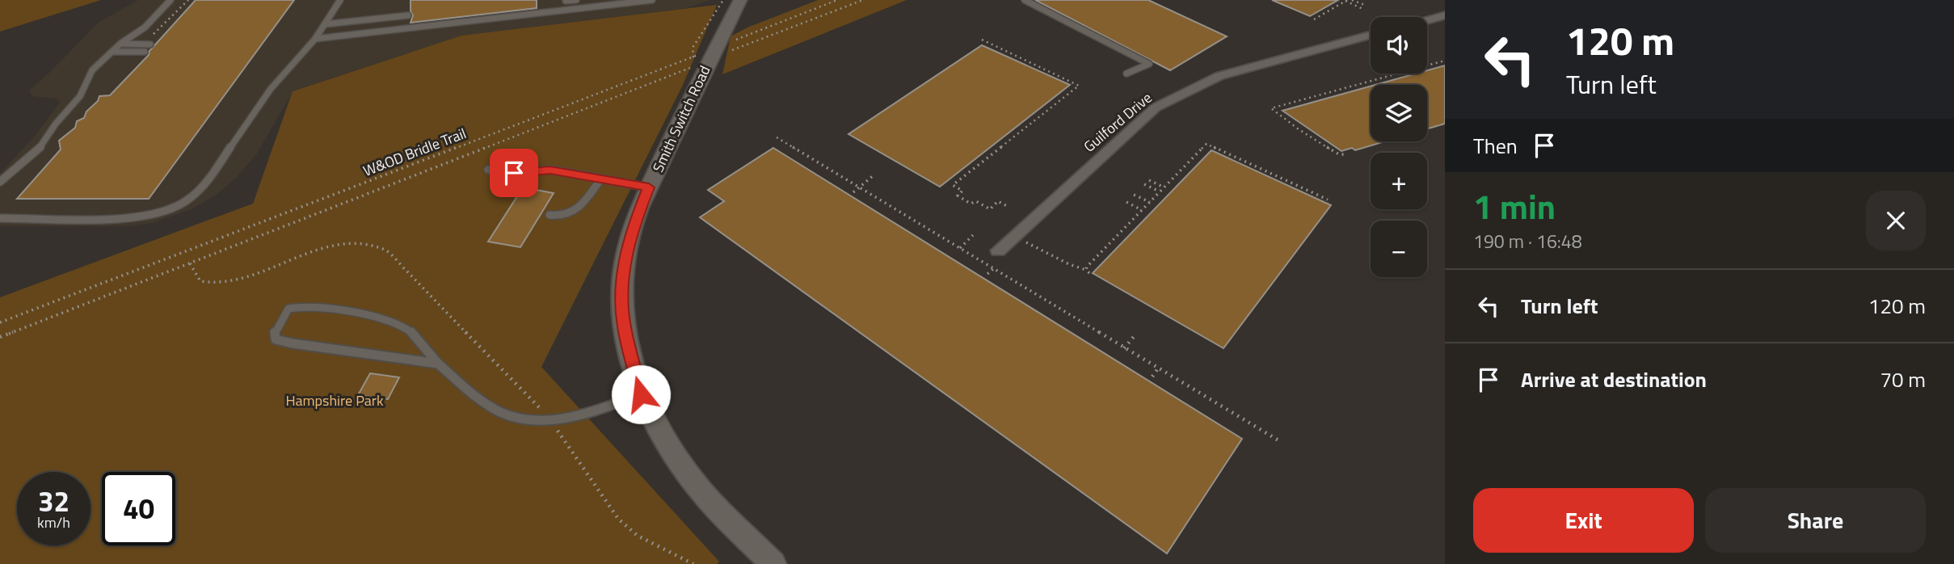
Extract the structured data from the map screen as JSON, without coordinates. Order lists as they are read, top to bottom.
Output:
{
  "streets": {
    "street": ["Smith Switch Road", "Guilford Drive"],
    "path": ["W&OD Bridle Trail"]
  },
  "crossings": [
    ["Smith Switch Road", "W&OD Bridle Trail"]
  ],
  "parks": ["Hampshire Park"],
  "page": {
    "turn": ["120 m", "Turn left"],
    "map_buttons": ["+", "−"],
    "then": "Then",
    "heading": ["1 min", "190 m · 16:48"],
    "list": [
      {
        "name": "Turn left",
        "value": "120 m"
      },
      {
        "name": "Arrive at destination",
        "value": "70 m"
      }
    ],
    "speed": "32 km/h",
    "limit": "40",
    "buttons": ["Exit", "Share"]
  }
}
